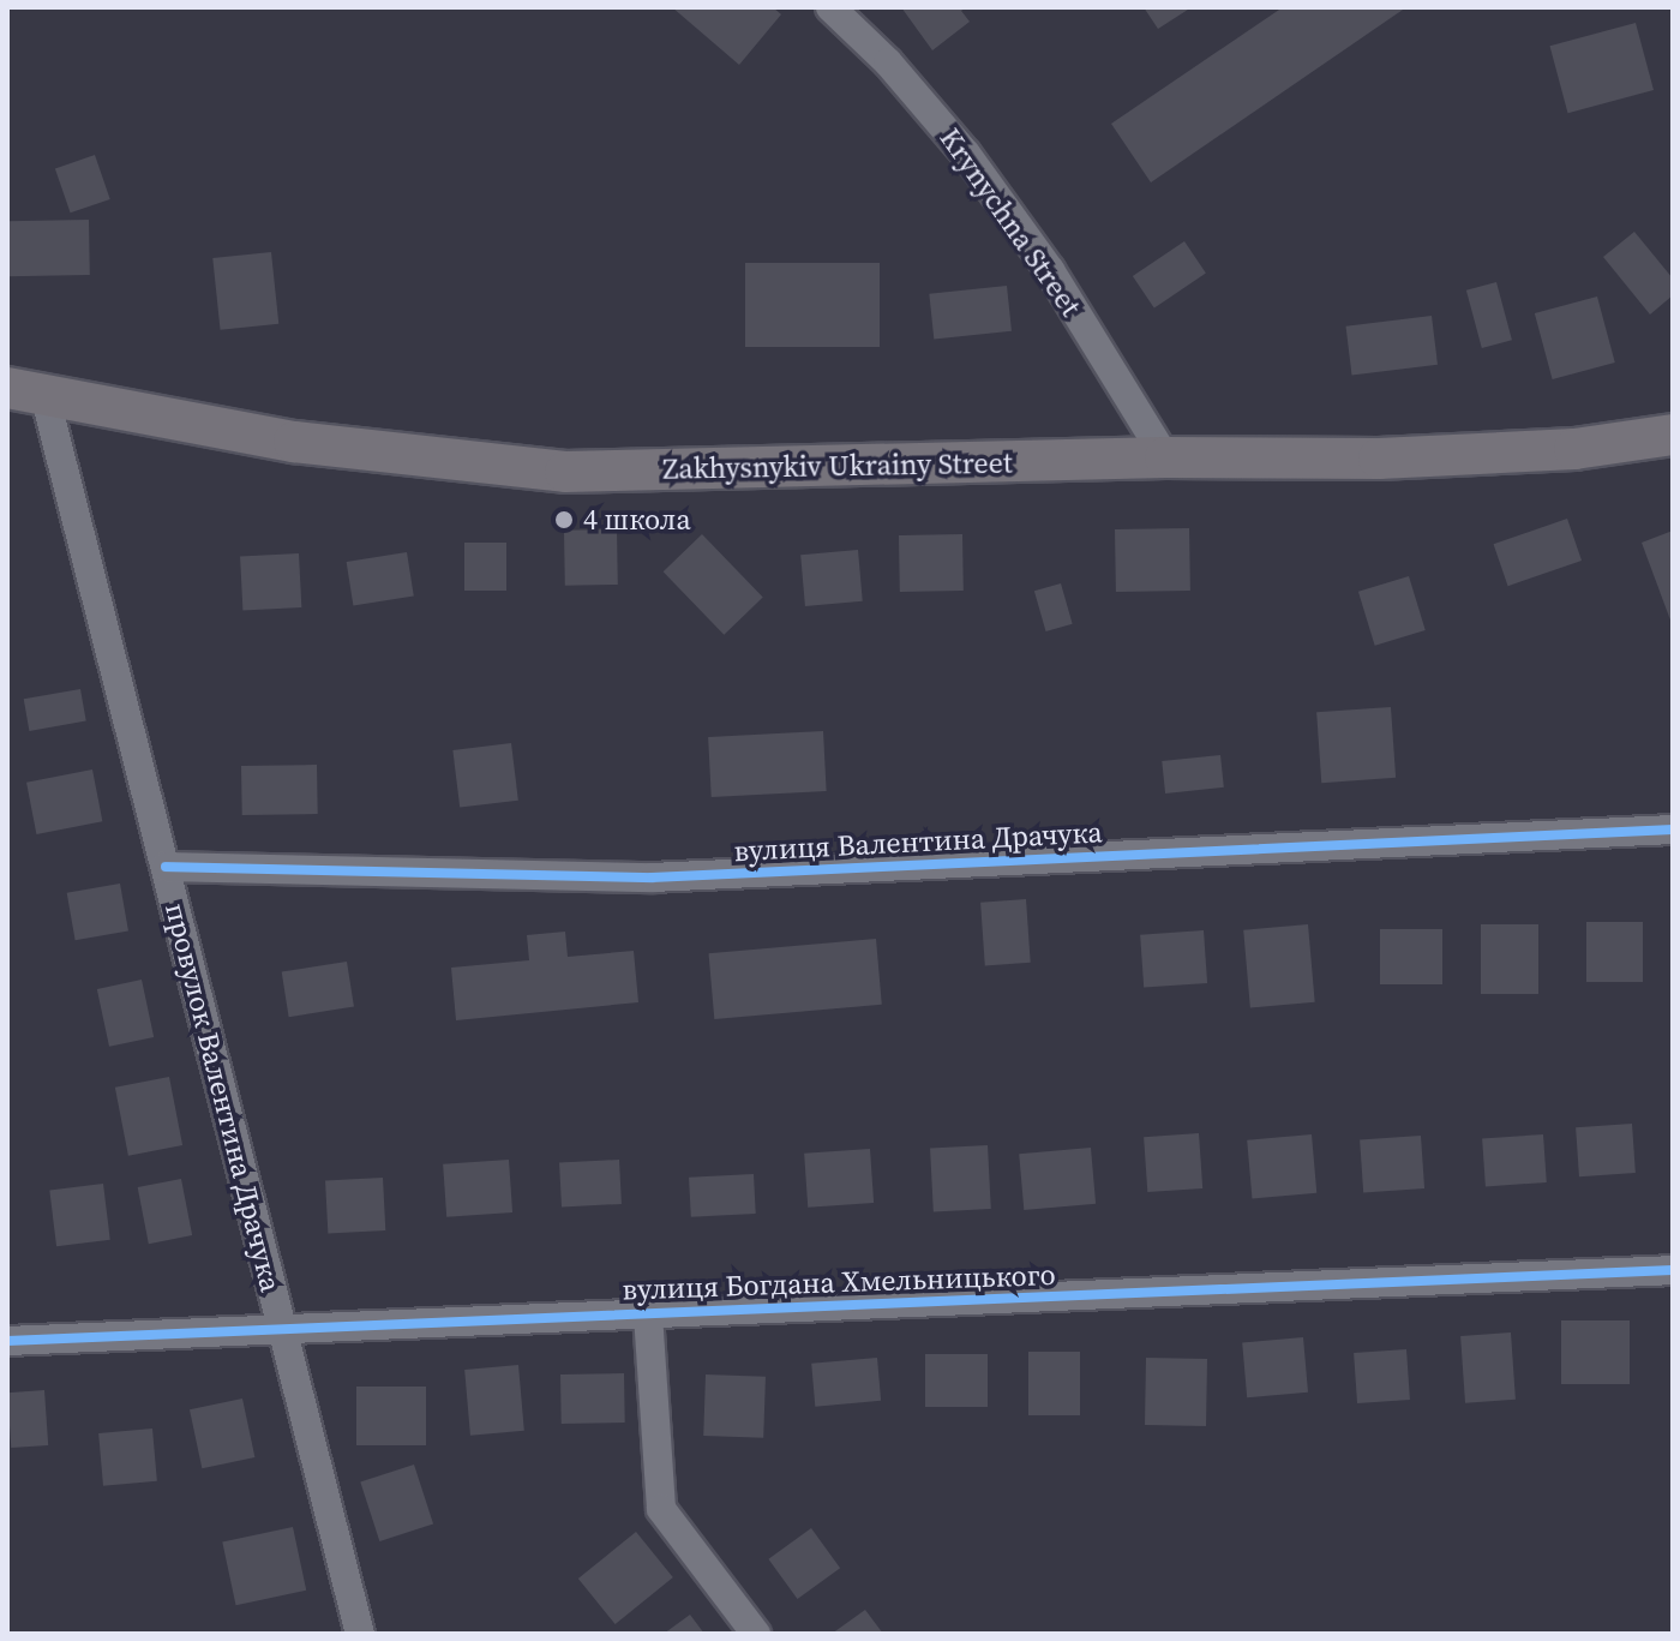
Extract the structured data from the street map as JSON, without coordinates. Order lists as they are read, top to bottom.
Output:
{
  "streets": {
    "main road": ["Zakhysnykiv Ukrainy Street"],
    "street": [
      "Krynychna Street",
      "вулиця Валентина Драчука",
      "провулок Валентина Драчука",
      "вулиця Богдана Хмельницького"
    ]
  },
  "crossings": [
    ["Krynychna Street", "Zakhysnykiv Ukrainy Street"],
    ["Zakhysnykiv Ukrainy Street", "провулок Валентина Драчука"],
    ["вулиця Валентина Драчука", "провулок Валентина Драчука"],
    ["провулок Валентина Драчука", "вулиця Богдана Хмельницького"]
  ],
  "places": ["4 школа"]
}
